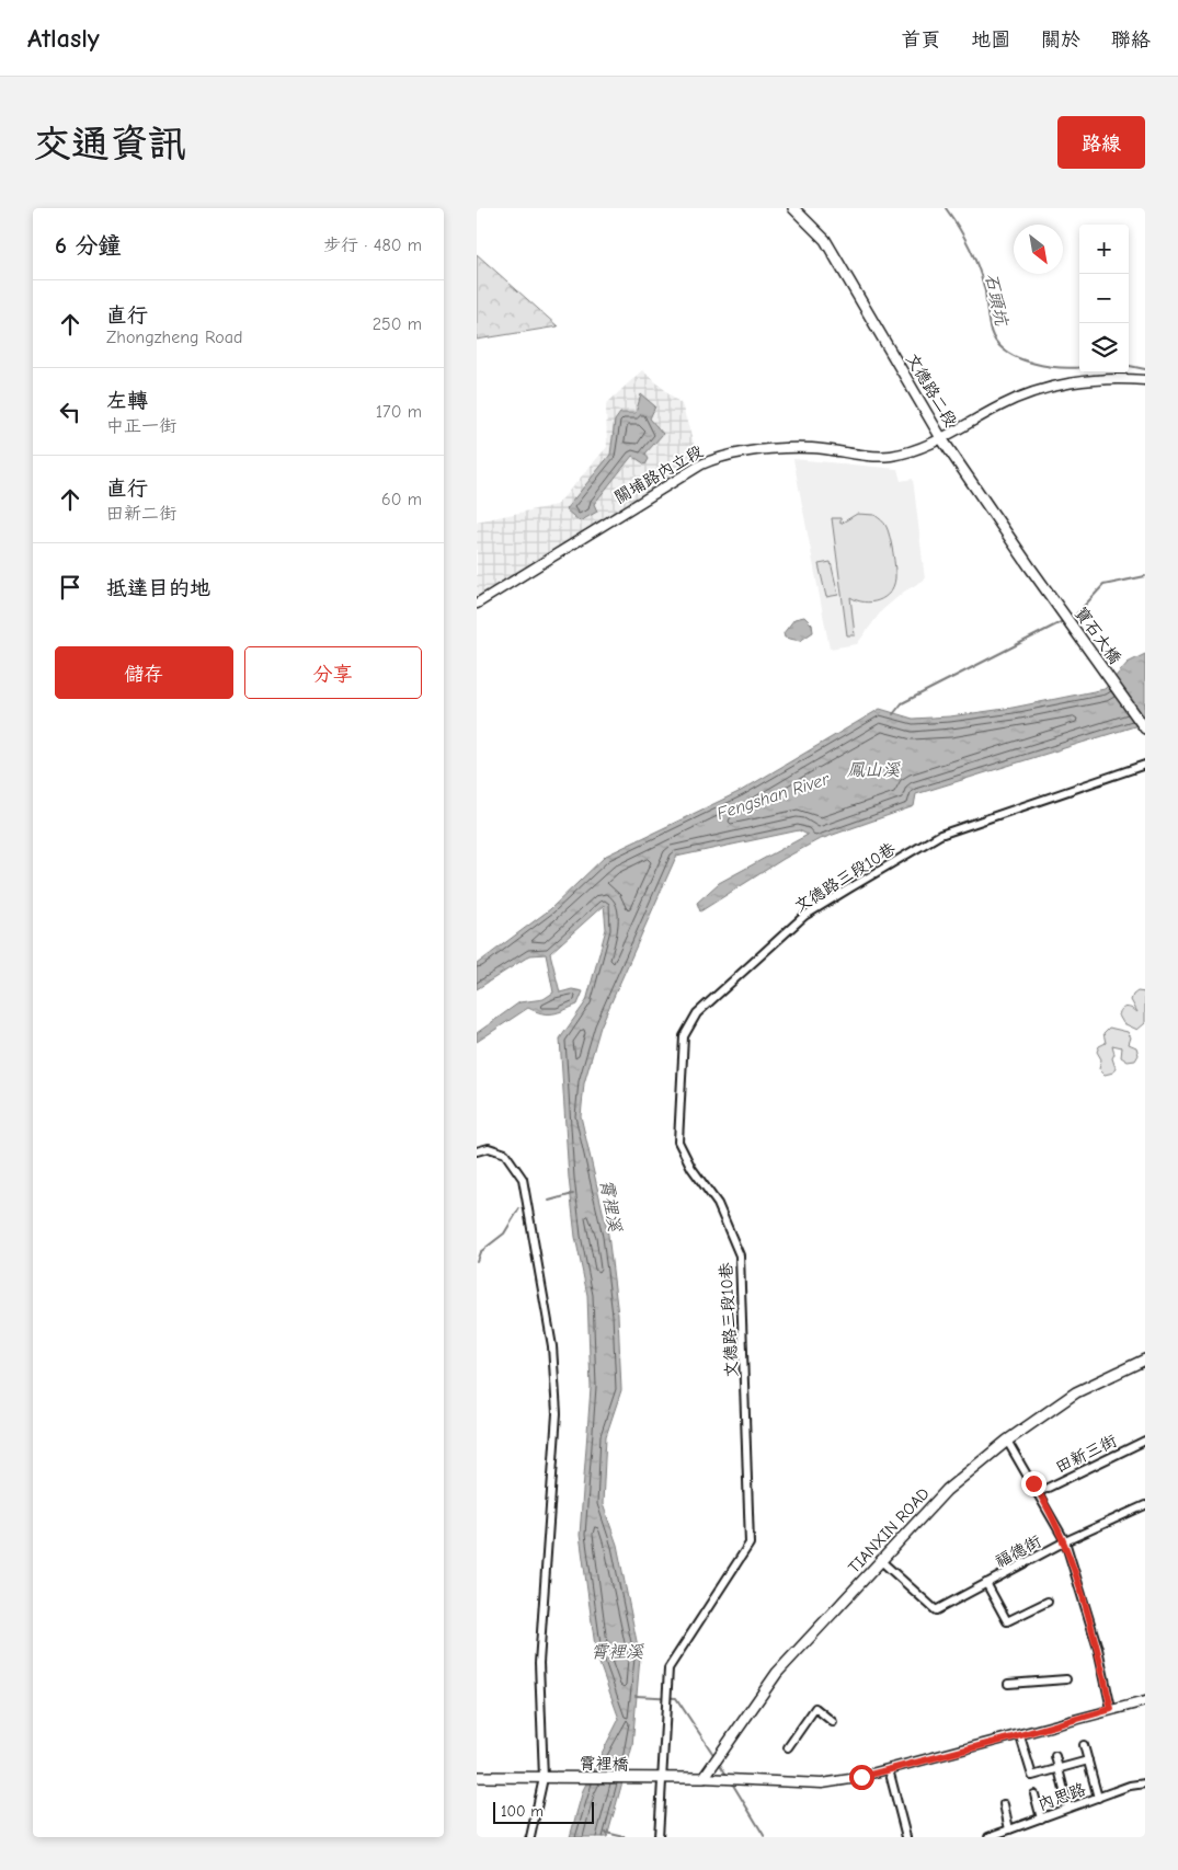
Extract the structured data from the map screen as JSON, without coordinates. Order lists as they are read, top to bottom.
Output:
{
  "streets": {
    "main road": [
      "文德路二段",
      "寶石大橋",
      "TIANXIN ROAD",
      "霄裡橋"
    ],
    "street": [
      "關埔路內立段",
      "文德路三段10巷",
      "田新三街",
      "福德街",
      "內思路"
    ]
  },
  "crossings": [
    ["文德路二段", "關埔路內立段"],
    ["文德路二段", "寶石大橋"],
    ["文德路三段10巷", "霄裡橋"],
    ["TIANXIN ROAD", "福德街"],
    ["TIANXIN ROAD", "霄裡橋"]
  ],
  "water": [
    "石頭坑",
    "鳳山溪",
    "Fengshan River",
    "霄裡溪"
  ],
  "scale_bar": "100 m",
  "north": "bottom right",
  "page": {
    "header": "Atlasly",
    "nav": [
      "首頁",
      "地圖",
      "關於",
      "聯絡"
    ],
    "buttons": [
      "路線",
      ["儲存", "分享"]
    ],
    "title": "交通資訊",
    "heading": ["6 分鐘", "步行 · 480 m"],
    "map_buttons": ["+", "−"],
    "list": [
      ["直行", "Zhongzheng Road", "250 m"],
      ["左轉", "中正一街", "170 m"],
      ["直行", "田新二街", "60 m"],
      "抵達目的地"
    ],
    "scale": "100 m"
  }
}
